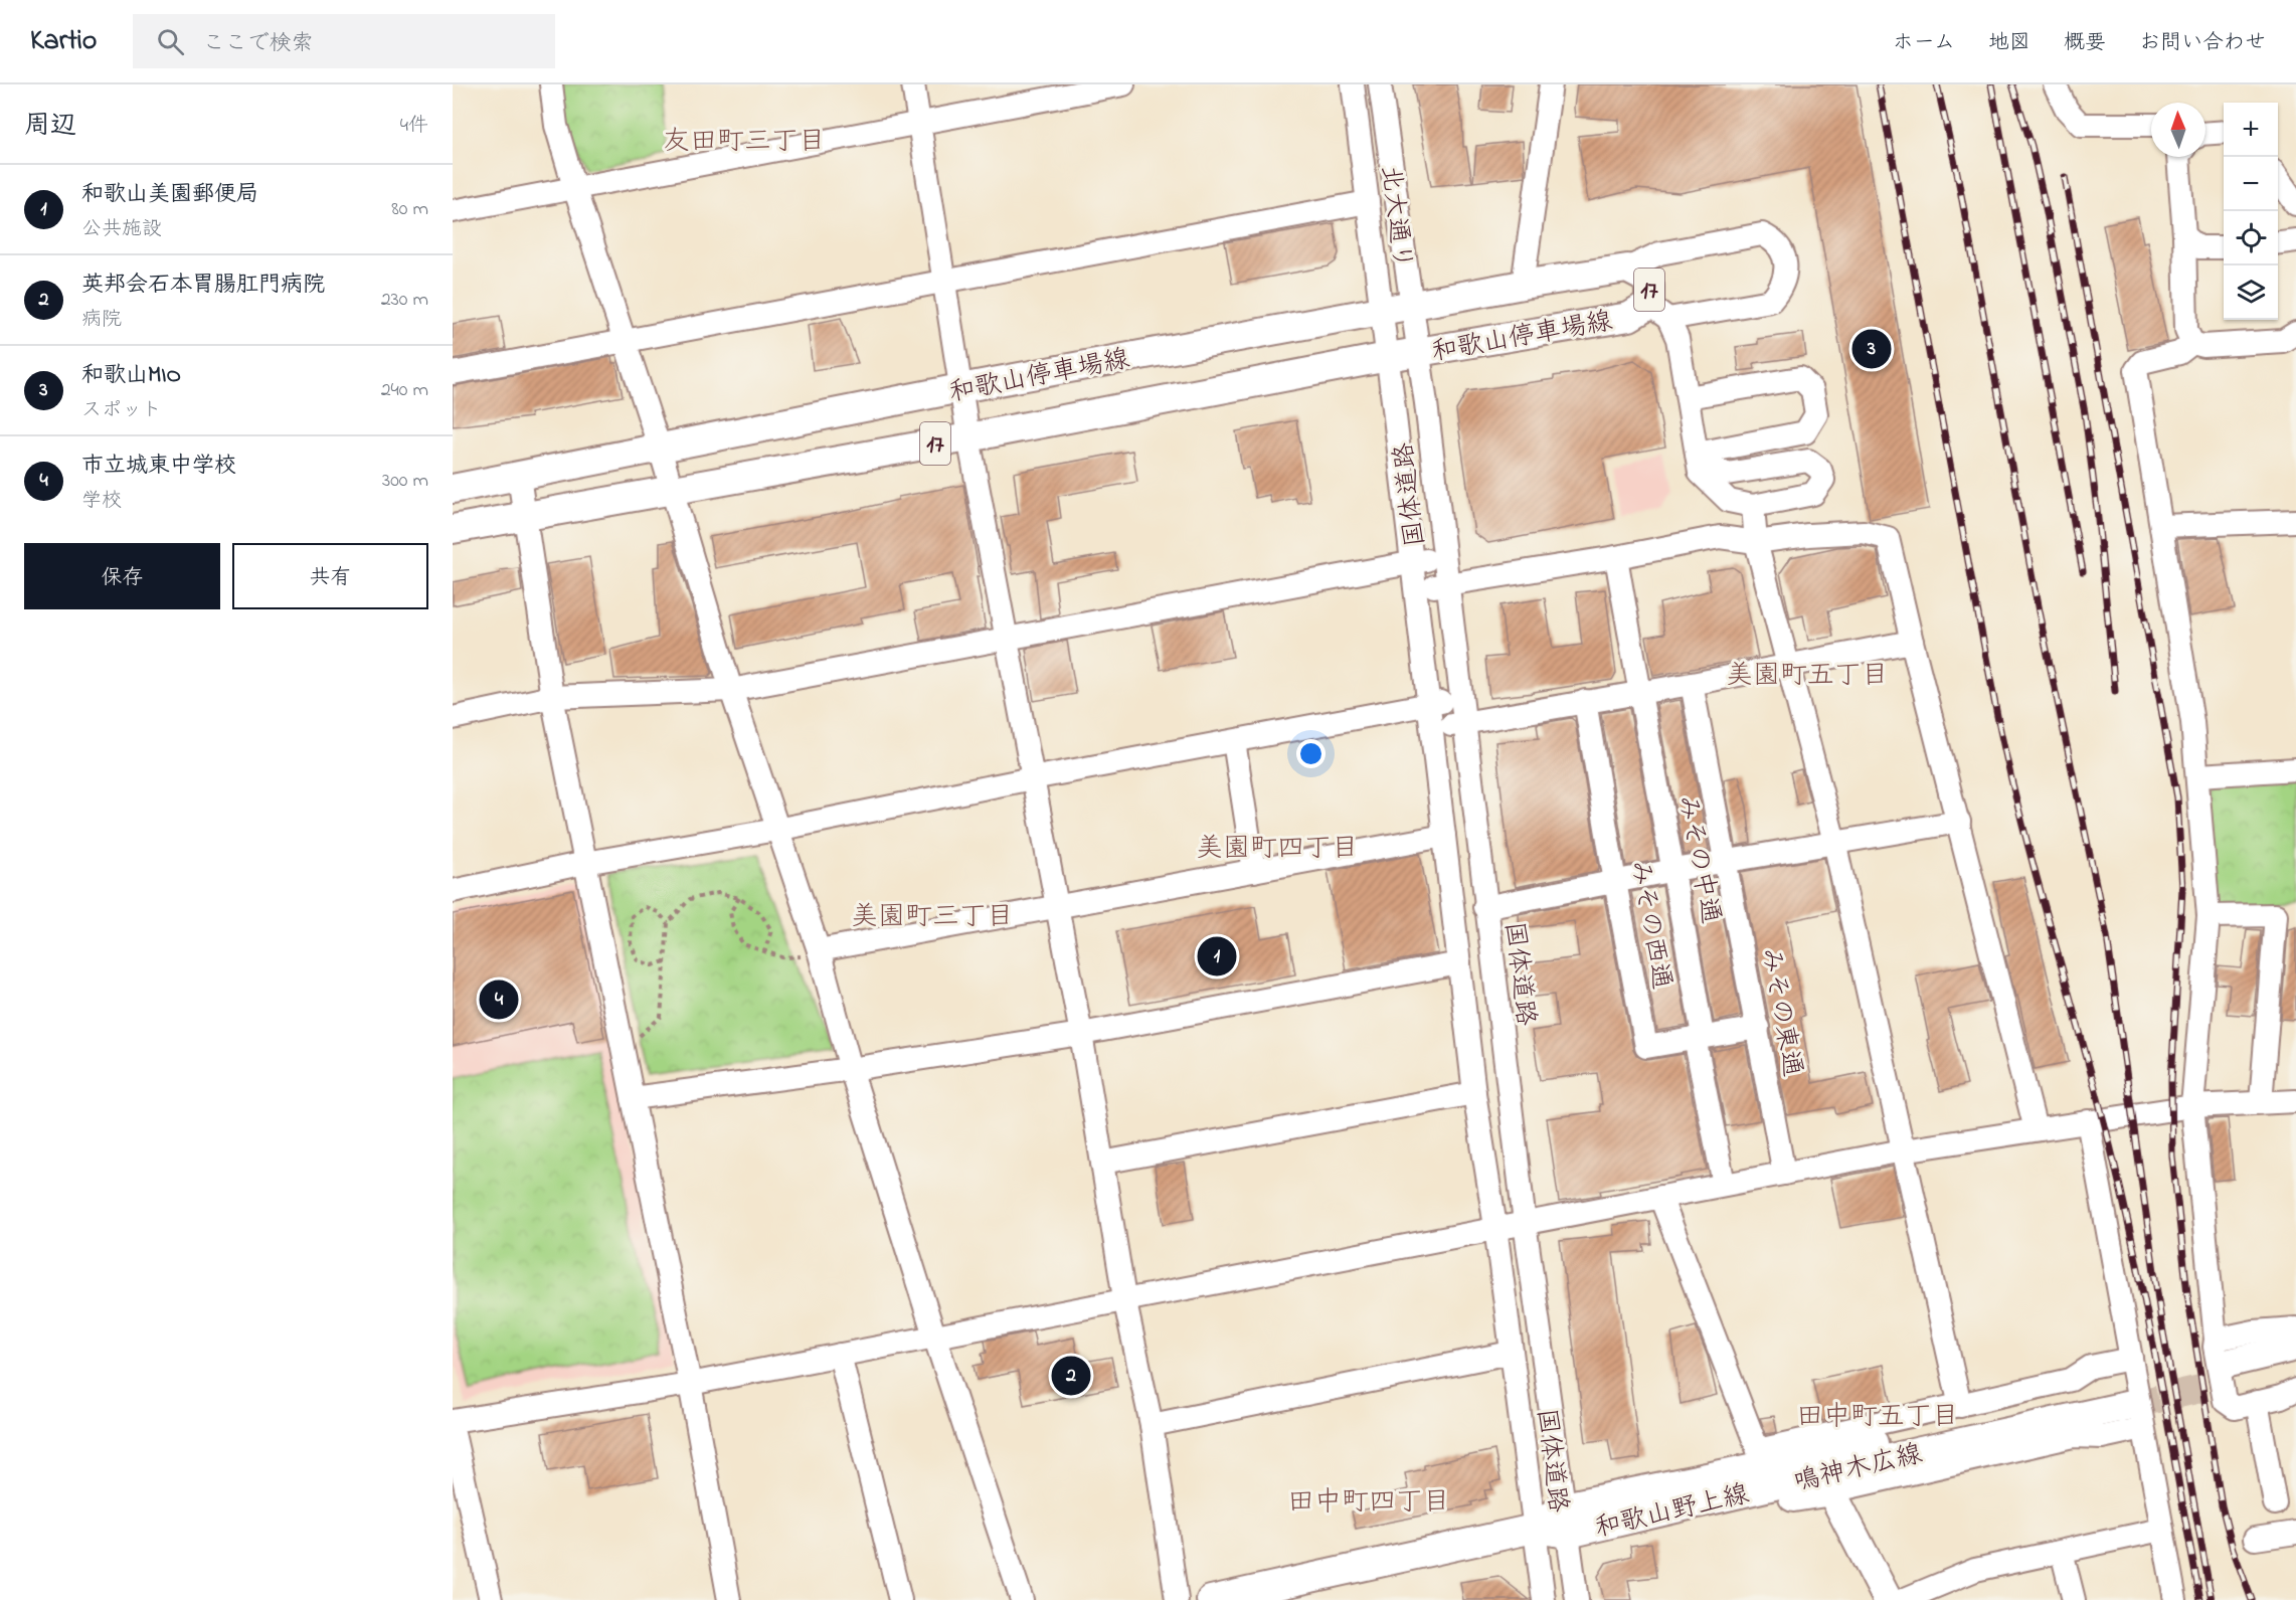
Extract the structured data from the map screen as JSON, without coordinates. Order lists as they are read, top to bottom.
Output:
{
  "streets": {
    "main road": [
      "17",
      "和歌山停車場線",
      "鳴神木広線",
      "和歌山野上線"
    ],
    "street": [
      "北大通り",
      "国体道路",
      "みその中通",
      "みその西通",
      "みその東通"
    ]
  },
  "crossings": [
    ["北大通り", "和歌山停車場線"],
    ["北大通り", "国体道路"],
    ["17", "和歌山停車場線"],
    ["和歌山停車場線", "国体道路"],
    ["国体道路", "和歌山野上線"],
    ["みその中通", "みその西通"],
    ["みその西通", "みその東通"],
    ["鳴神木広線", "和歌山野上線"]
  ],
  "districts": [
    "友田町三丁目",
    "美園町五丁目",
    "美園町四丁目",
    "美園町三丁目",
    "田中町五丁目",
    "田中町四丁目"
  ],
  "north": "top",
  "page": {
    "header": "Kartio",
    "search": "ここで検索",
    "nav": [
      "ホーム",
      "地図",
      "概要",
      "お問い合わせ"
    ],
    "heading": ["周辺", "4件"],
    "map_buttons": ["+", "−"],
    "list": [
      {
        "mark": "1",
        "name": "和歌山美園郵便局",
        "note": "公共施設",
        "value": "80 m"
      },
      {
        "mark": "2",
        "name": "英邦会石本胃腸肛門病院",
        "note": "病院",
        "value": "230 m"
      },
      {
        "mark": "3",
        "name": "和歌山MIO",
        "note": "スポット",
        "value": "240 m"
      },
      {
        "mark": "4",
        "name": "市立城東中学校",
        "note": "学校",
        "value": "300 m"
      }
    ],
    "pins": [
      "3",
      "1",
      "4",
      "2"
    ],
    "buttons": ["保存", "共有"]
  }
}
